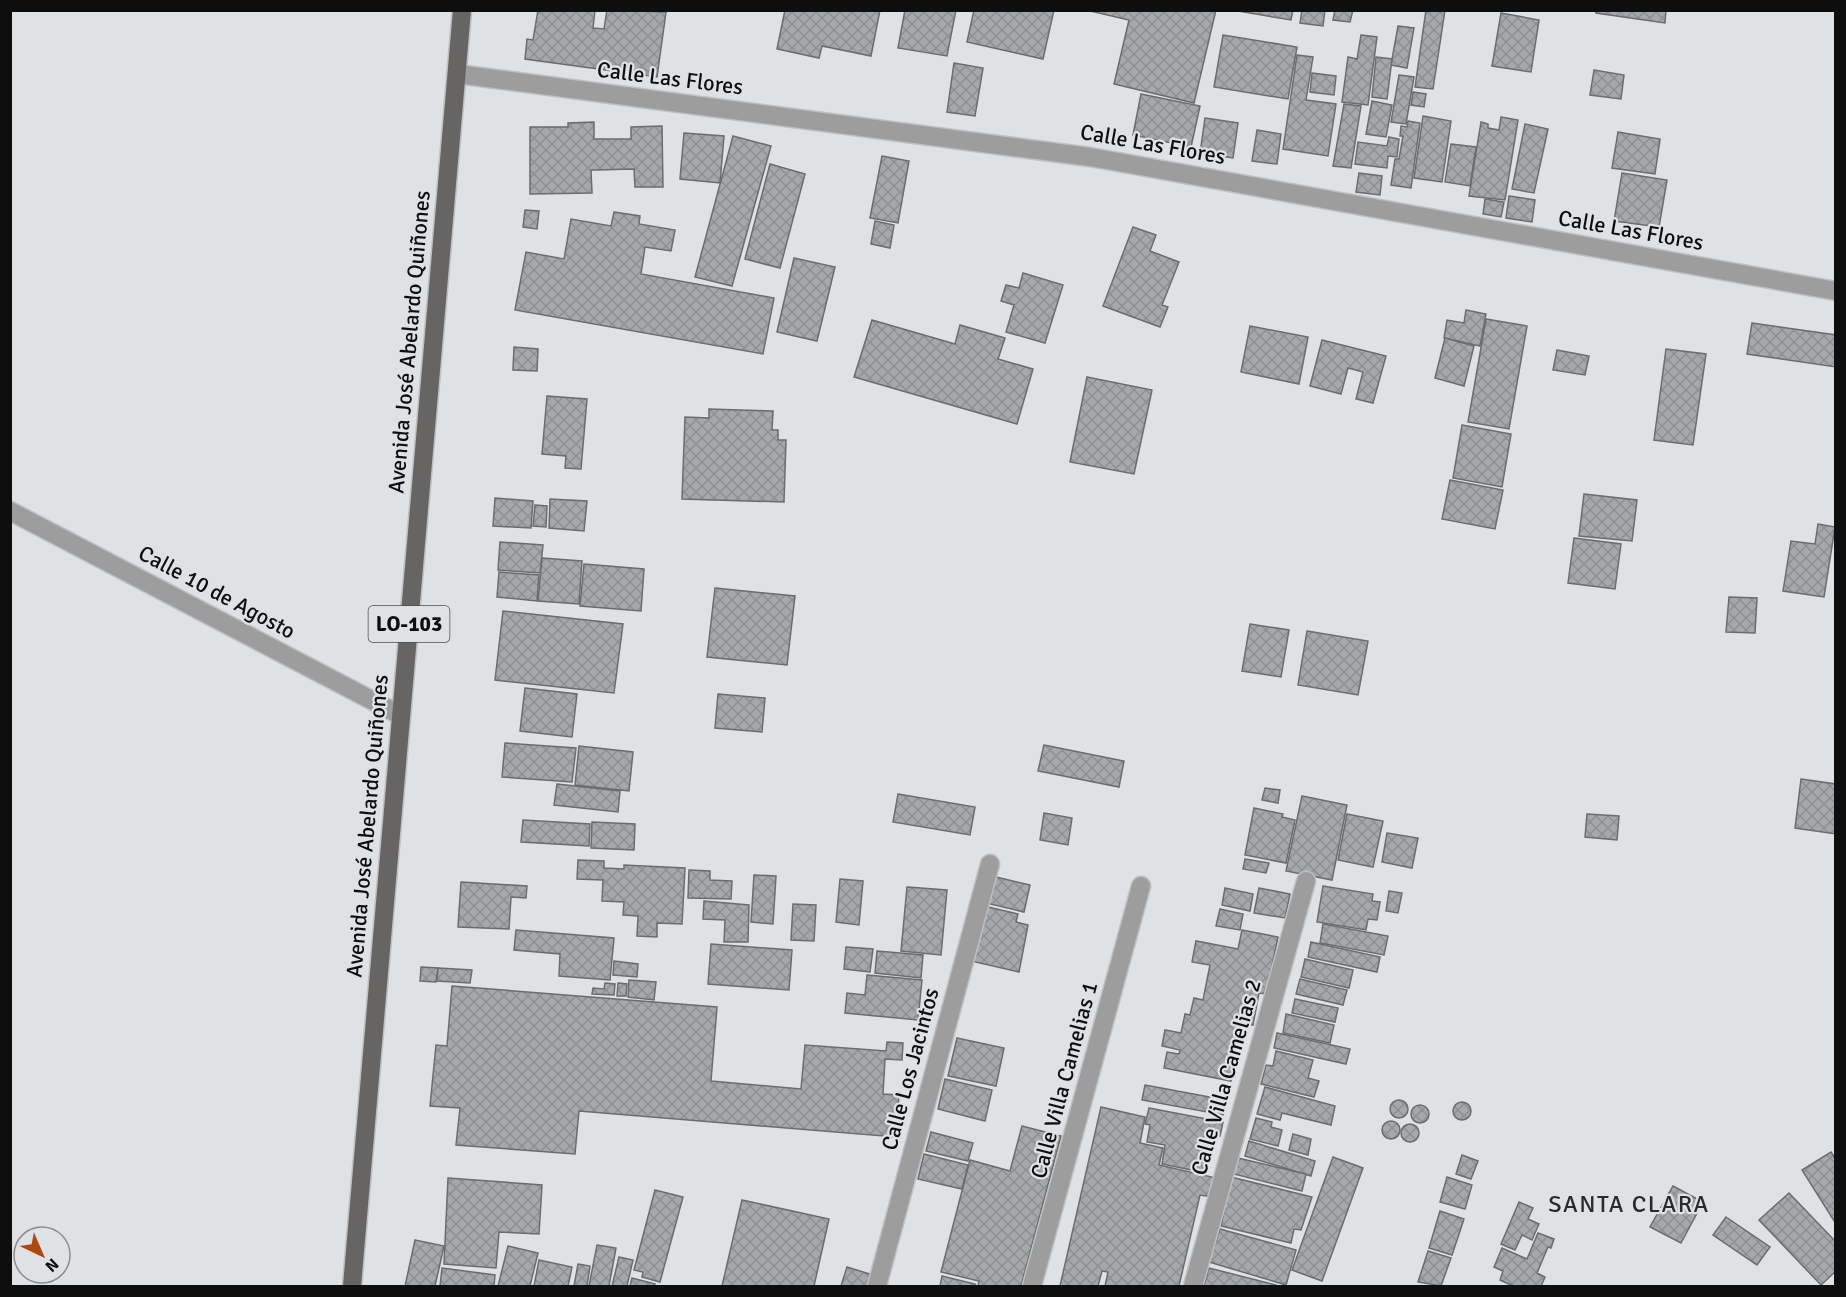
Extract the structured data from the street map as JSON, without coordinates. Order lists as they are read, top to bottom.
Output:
{
  "streets": {
    "main road": ["Avenida José Abelardo Quiñones", "LO-103"],
    "street": [
      "Calle Las Flores",
      "Calle 10 de Agosto",
      "Calle Los Jacintos",
      "Calle Villa Camelias 2",
      "Calle Villa Camelias 1"
    ]
  },
  "crossings": [
    ["Calle Las Flores", "Avenida José Abelardo Quiñones"],
    ["Avenida José Abelardo Quiñones", "Calle 10 de Agosto"]
  ],
  "districts": ["SANTA CLARA"],
  "north": "bottom right"
}
